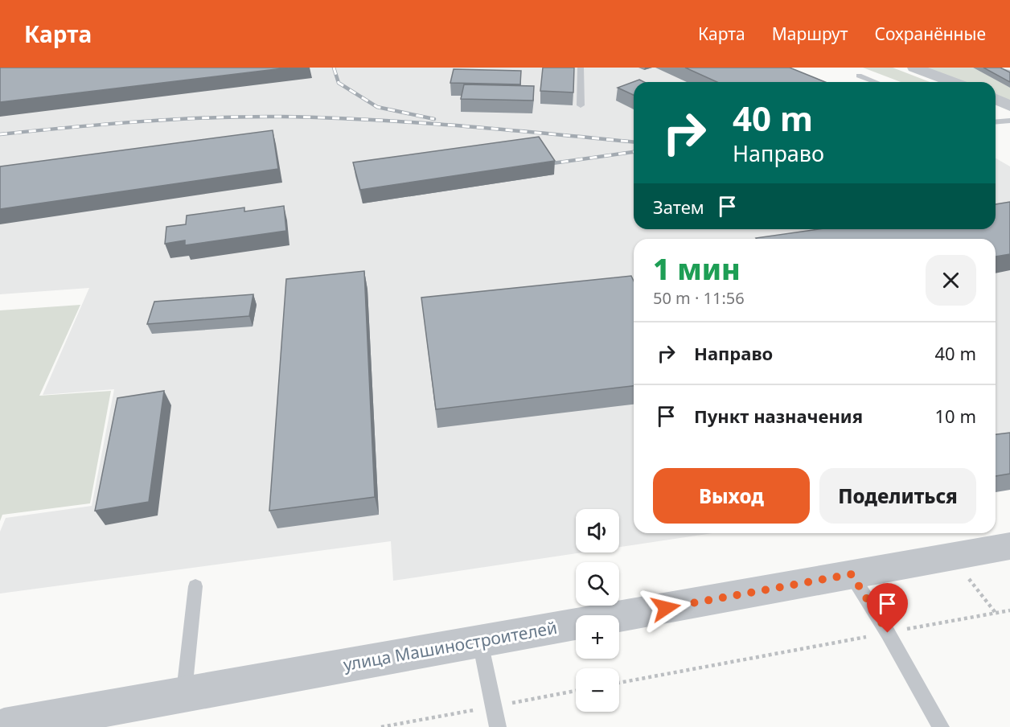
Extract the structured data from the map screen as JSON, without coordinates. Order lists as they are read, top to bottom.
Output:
{
  "streets": {
    "street": ["улица Машиностроителей"]
  },
  "page": {
    "header": "Карта",
    "nav": ["Карта", "Маршрут", "Сохранённые"],
    "turn": ["40 m", "Направо"],
    "then": "Затем",
    "heading": ["1 мин", "50 m · 11:56"],
    "list": [
      {
        "name": "Направо",
        "value": "40 m"
      },
      {
        "name": "Пункт назначения",
        "value": "10 m"
      }
    ],
    "buttons": ["Выход", "Поделиться"],
    "map_buttons": ["+", "−"]
  }
}
